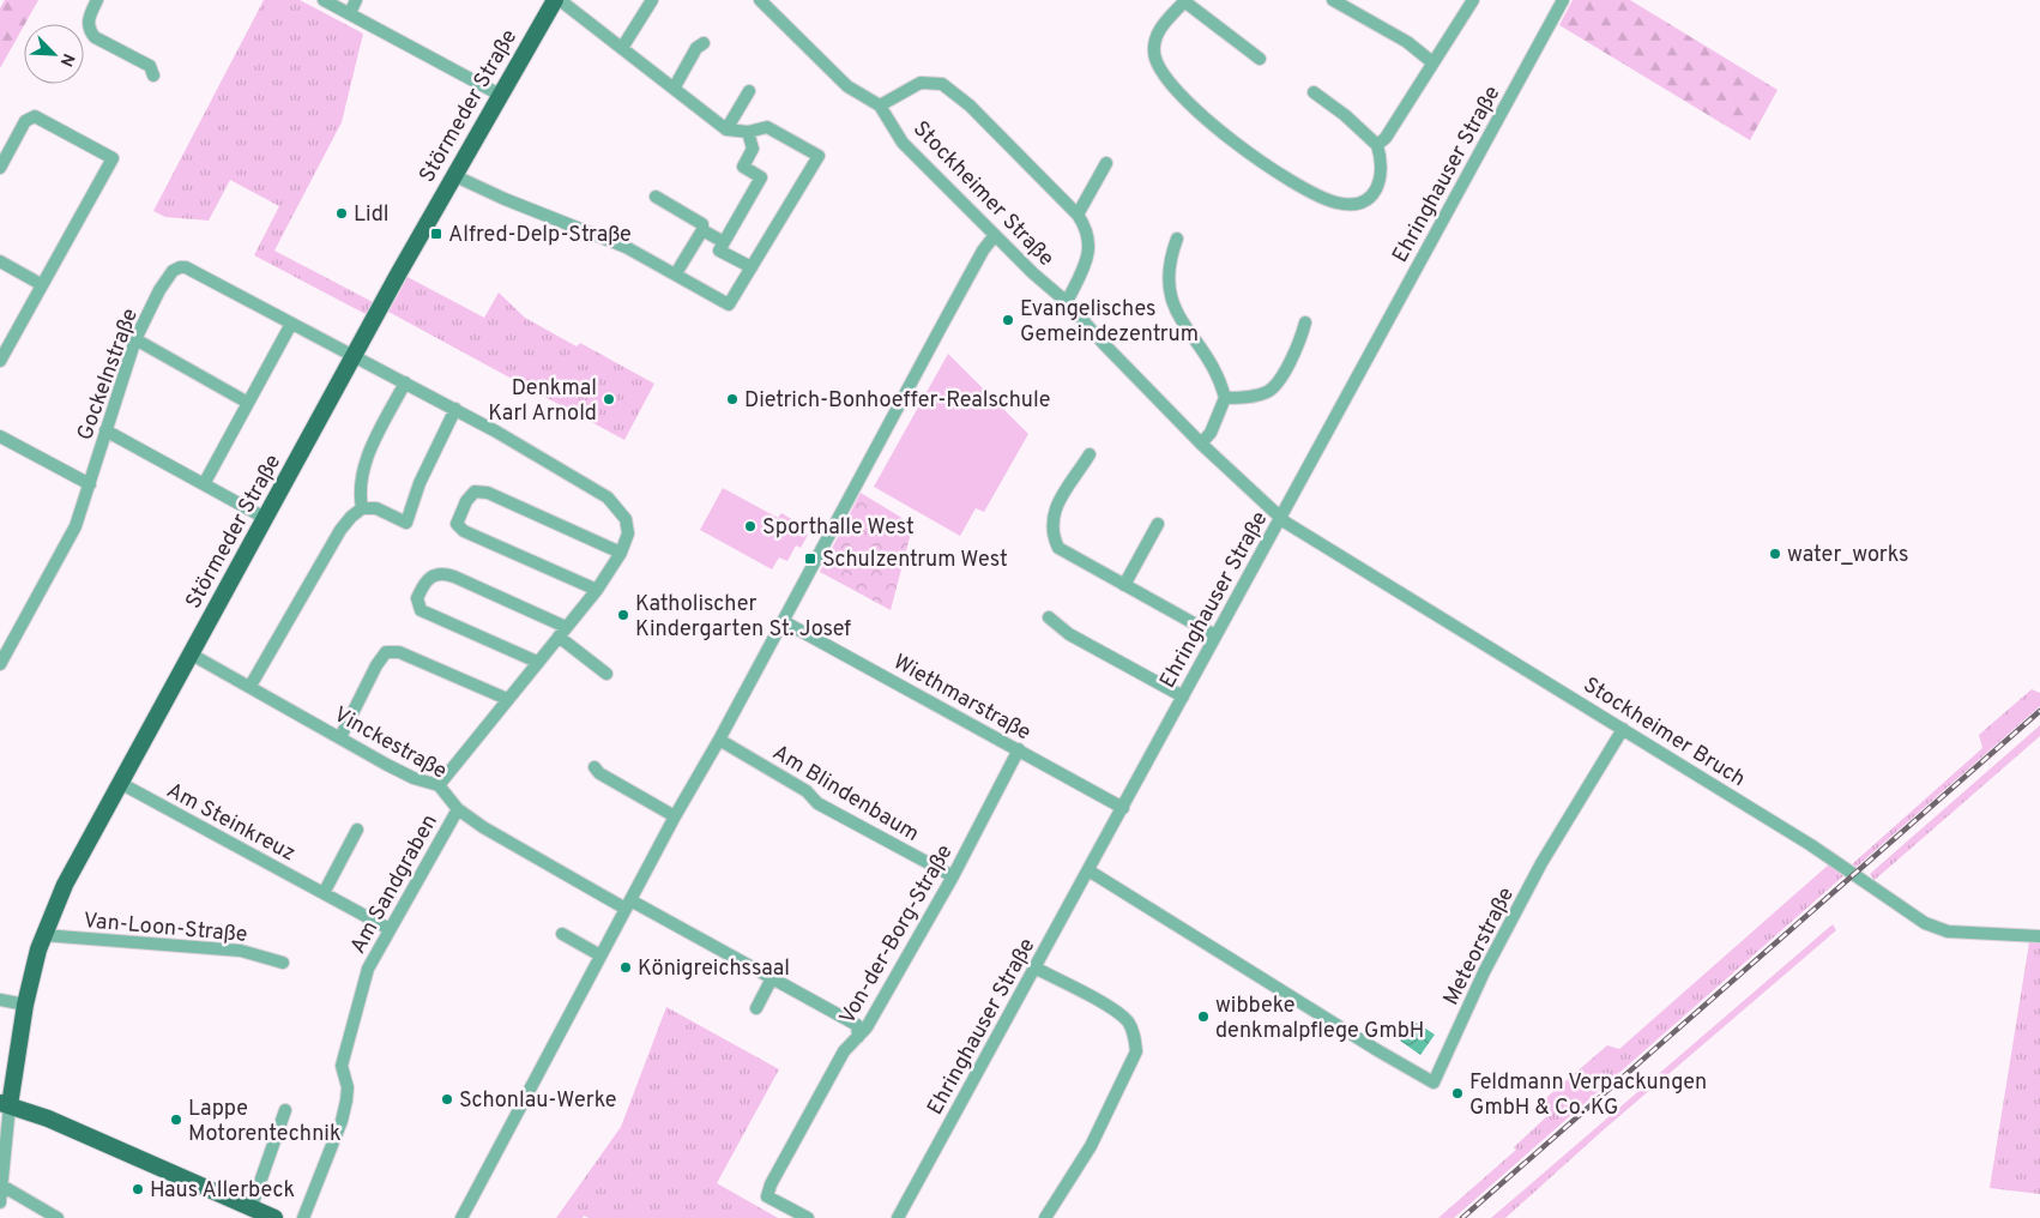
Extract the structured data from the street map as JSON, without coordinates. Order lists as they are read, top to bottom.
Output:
{
  "streets": {
    "main road": ["Störmeder Straße"],
    "street": [
      "Ehringhauser Straße",
      "Stockheimer Straße",
      "Gockelnstraße",
      "Wiethmarstraße",
      "Stockheimer Bruch",
      "Vinckestraße",
      "Am Blindenbaum",
      "Am Steinkreuz",
      "Am Sandgraben",
      "Van-Loon-Straße",
      "Von-der-Borg-Straße",
      "Meteorstraße"
    ]
  },
  "crossings": [
    ["Störmeder Straße", "Gockelnstraße"],
    ["Störmeder Straße", "Vinckestraße"],
    ["Störmeder Straße", "Am Steinkreuz"],
    ["Störmeder Straße", "Van-Loon-Straße"],
    ["Ehringhauser Straße", "Stockheimer Straße"],
    ["Ehringhauser Straße", "Wiethmarstraße"],
    ["Ehringhauser Straße", "Stockheimer Bruch"],
    ["Ehringhauser Straße", "Meteorstraße"],
    ["Stockheimer Straße", "Stockheimer Bruch"],
    ["Wiethmarstraße", "Von-der-Borg-Straße"],
    ["Stockheimer Bruch", "Meteorstraße"],
    ["Vinckestraße", "Am Sandgraben"],
    ["Vinckestraße", "Von-der-Borg-Straße"],
    ["Am Blindenbaum", "Von-der-Borg-Straße"],
    ["Am Steinkreuz", "Am Sandgraben"]
  ],
  "places": {
    "other": [
      "Lidl",
      "Evangelisches Gemeindezentrum",
      "Denkmal Karl Arnold",
      "Dietrich-Bonhoeffer-Realschule",
      "Sporthalle West",
      "water_works",
      "Katholischer Kindergarten St. Josef",
      "Königreichssaal",
      "wibbeke denkmalpflege GmbH",
      "Feldmann Verpackungen GmbH & Co. KG",
      "Schonlau-Werke",
      "Lappe Motorentechnik",
      "Haus Allerbeck"
    ],
    "transit": ["Alfred-Delp-Straße", "Schulzentrum West"]
  },
  "north": "bottom right"
}
